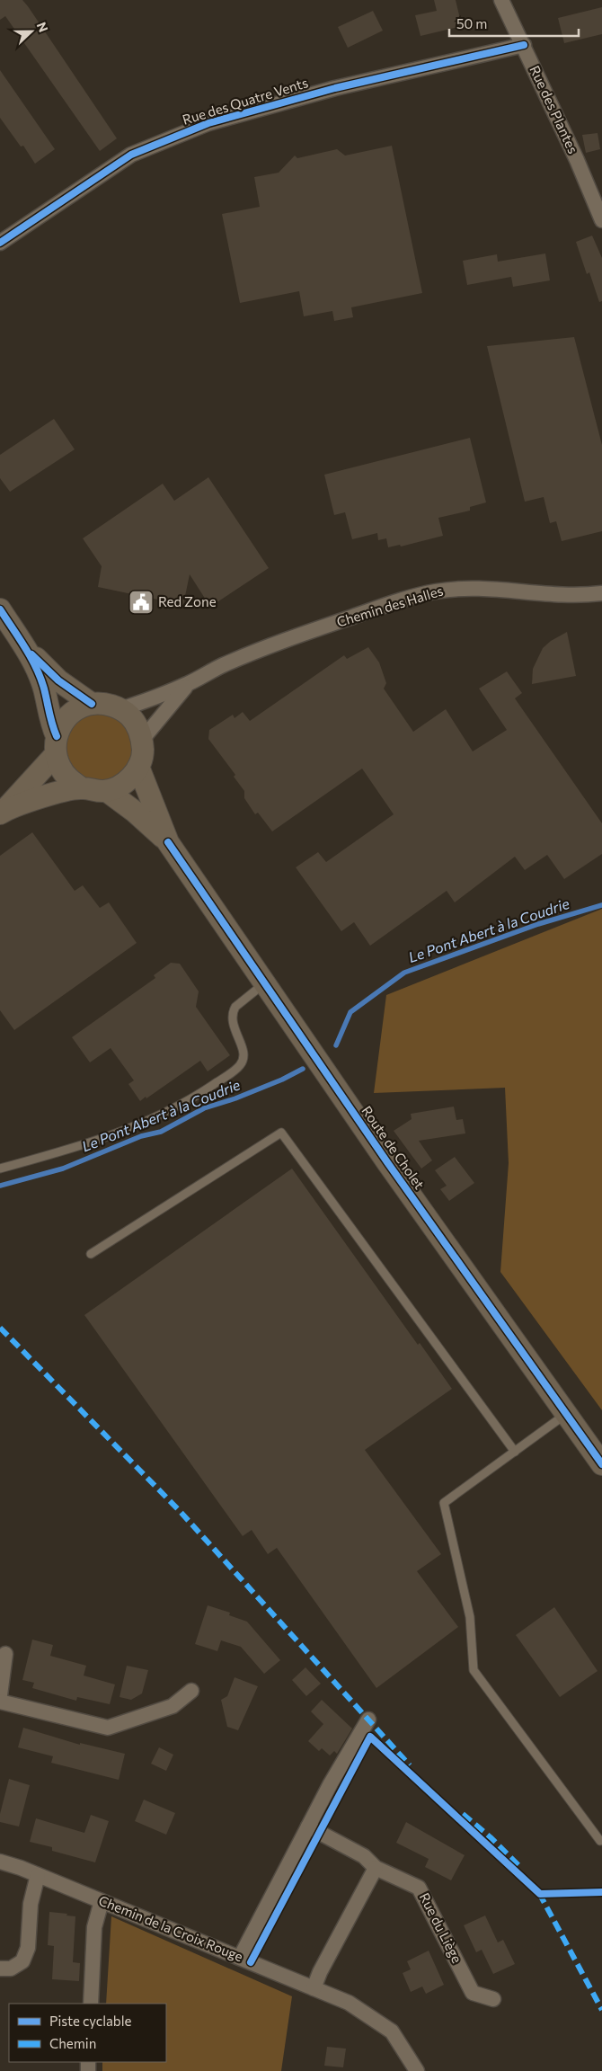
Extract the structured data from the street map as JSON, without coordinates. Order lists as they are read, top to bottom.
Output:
{
  "streets": {
    "main road": ["Route de Cholet"],
    "street": [
      "Rue des Quatre Vents",
      "Rue des Plantes",
      "Chemin des Halles",
      "Rue du Liège",
      "Chemin de la Croix Rouge"
    ]
  },
  "crossings": [
    ["Rue des Quatre Vents", "Rue des Plantes"],
    ["Chemin des Halles", "Route de Cholet"]
  ],
  "water": ["Le Pont Abert à la Coudrie"],
  "places": {
    "public building": ["Red Zone"]
  },
  "legend": ["Piste cyclable", "Chemin"],
  "scale_bar": "50 m",
  "north": "right"
}
